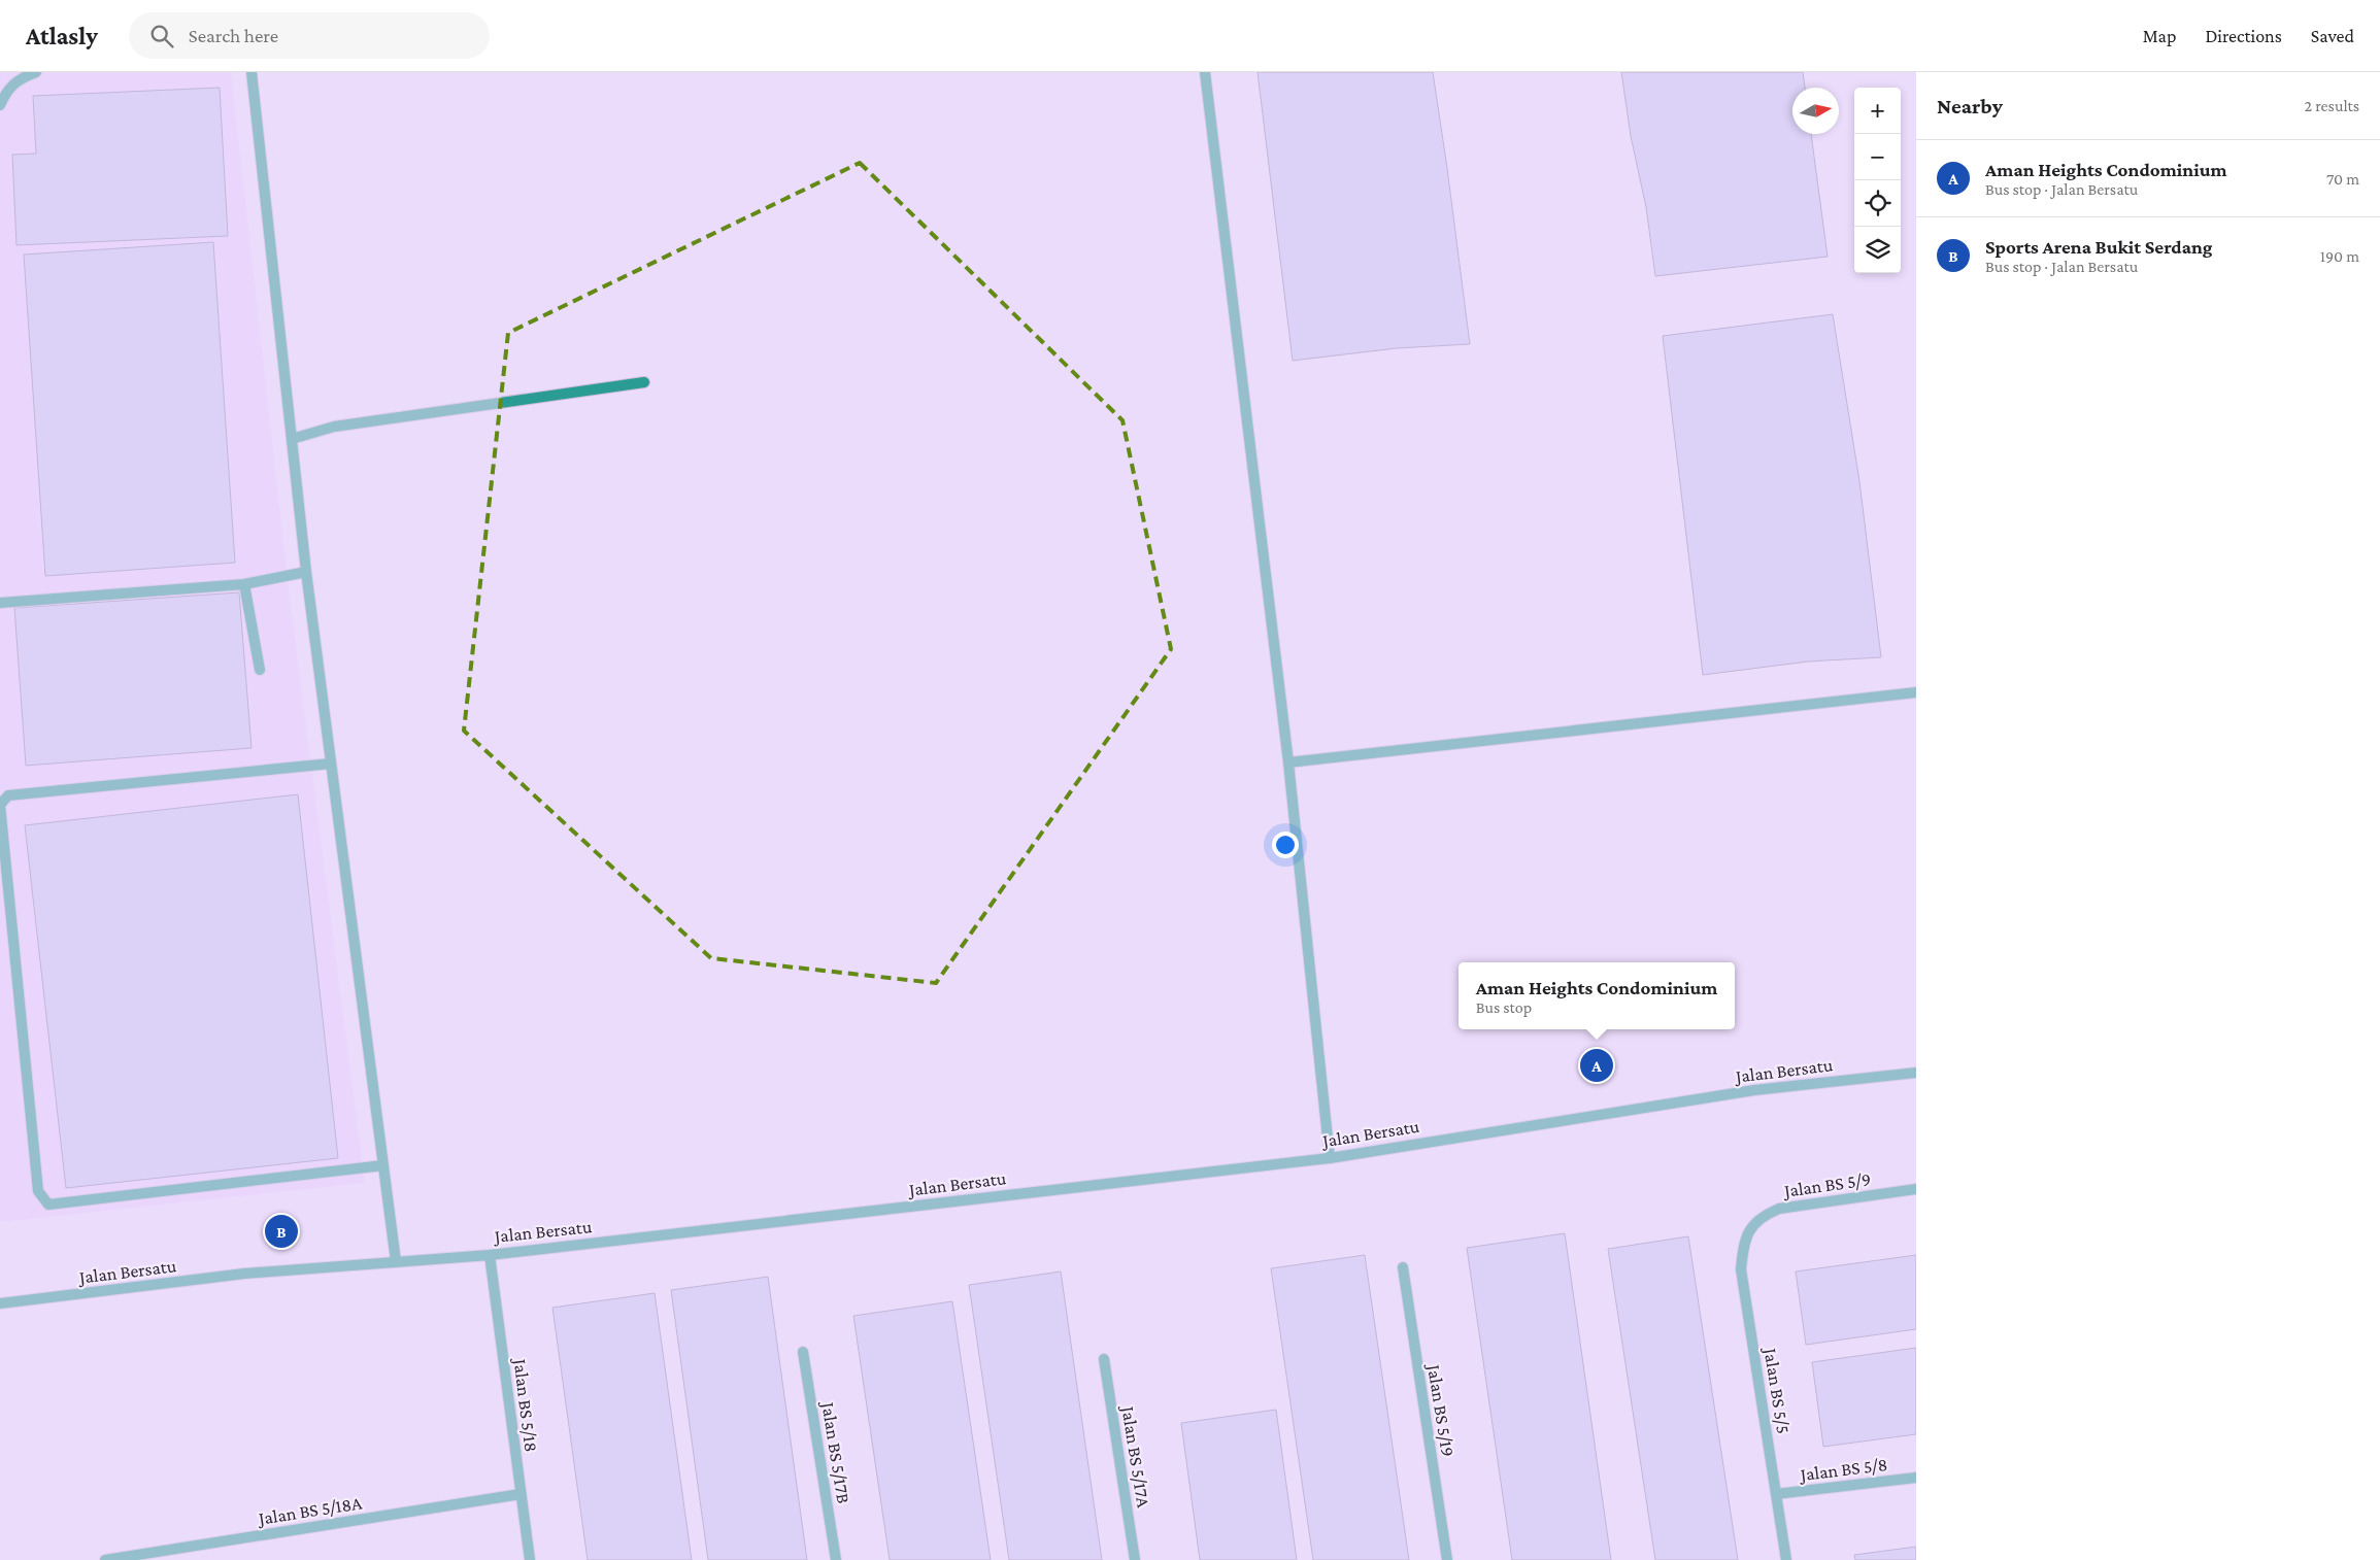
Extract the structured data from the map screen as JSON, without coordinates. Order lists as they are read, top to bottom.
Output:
{
  "streets": {
    "street": [
      "Jalan Bersatu",
      "Jalan BS 5/9",
      "Jalan BS 5/5",
      "Jalan BS 5/18",
      "Jalan BS 5/19",
      "Jalan BS 5/17B",
      "Jalan BS 5/17A",
      "Jalan BS 5/8",
      "Jalan BS 5/18A"
    ]
  },
  "crossings": [
    ["Jalan Bersatu", "Jalan BS 5/18"],
    ["Jalan BS 5/9", "Jalan BS 5/5"],
    ["Jalan BS 5/5", "Jalan BS 5/8"],
    ["Jalan BS 5/18", "Jalan BS 5/18A"]
  ],
  "north": "right",
  "page": {
    "header": "Atlasly",
    "search": "Search here",
    "nav": ["Map", "Directions", "Saved"],
    "heading": ["Nearby", "2 results"],
    "map_buttons": ["+", "−"],
    "list": [
      {
        "mark": "A",
        "name": "Aman Heights Condominium",
        "note": "Bus stop · Jalan Bersatu",
        "value": "70 m"
      },
      {
        "mark": "B",
        "name": "Sports Arena Bukit Serdang",
        "note": "Bus stop · Jalan Bersatu",
        "value": "190 m"
      }
    ],
    "popup": ["Aman Heights Condominium", "Bus stop"],
    "pins": ["A", "B"]
  }
}
